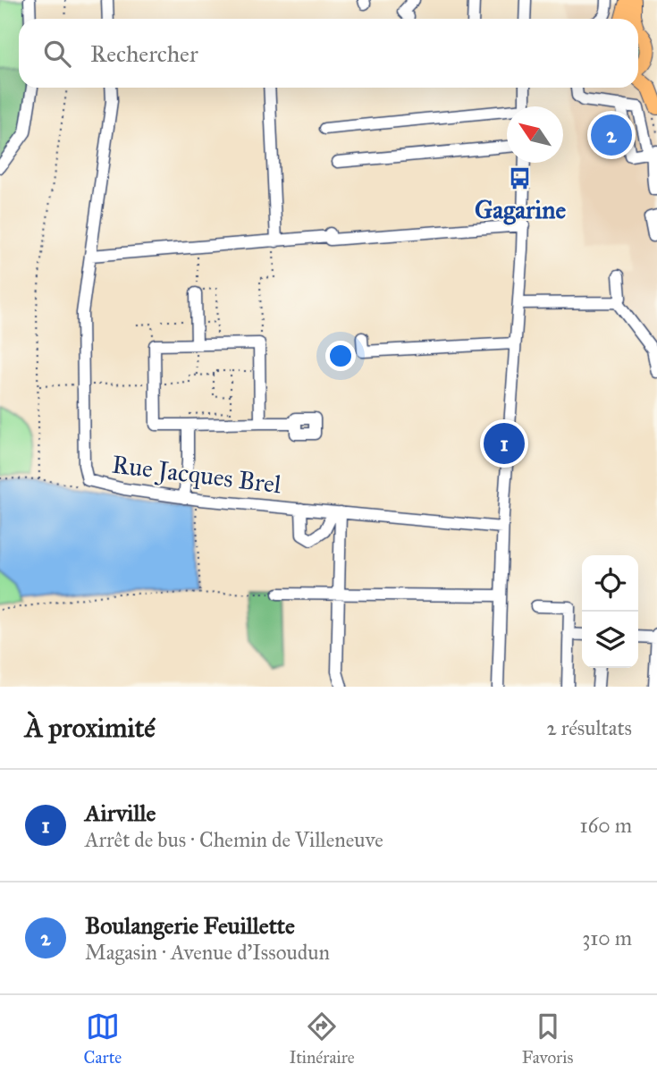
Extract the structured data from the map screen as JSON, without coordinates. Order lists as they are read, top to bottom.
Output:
{
  "streets": {
    "street": ["Rue Jacques Brel"]
  },
  "places": {
    "bus stop": ["Gagarine"]
  },
  "north": "top left",
  "page": {
    "search": "Rechercher",
    "pins": ["2", "1"],
    "heading": ["À proximité", "2 résultats"],
    "list": [
      {
        "mark": "1",
        "name": "Airville",
        "note": "Arrêt de bus · Chemin de Villeneuve",
        "value": "160 m"
      },
      {
        "mark": "2",
        "name": "Boulangerie Feuillette",
        "note": "Magasin · Avenue d'Issoudun",
        "value": "310 m"
      }
    ],
    "nav": ["Carte", "Itinéraire", "Favoris"]
  }
}
